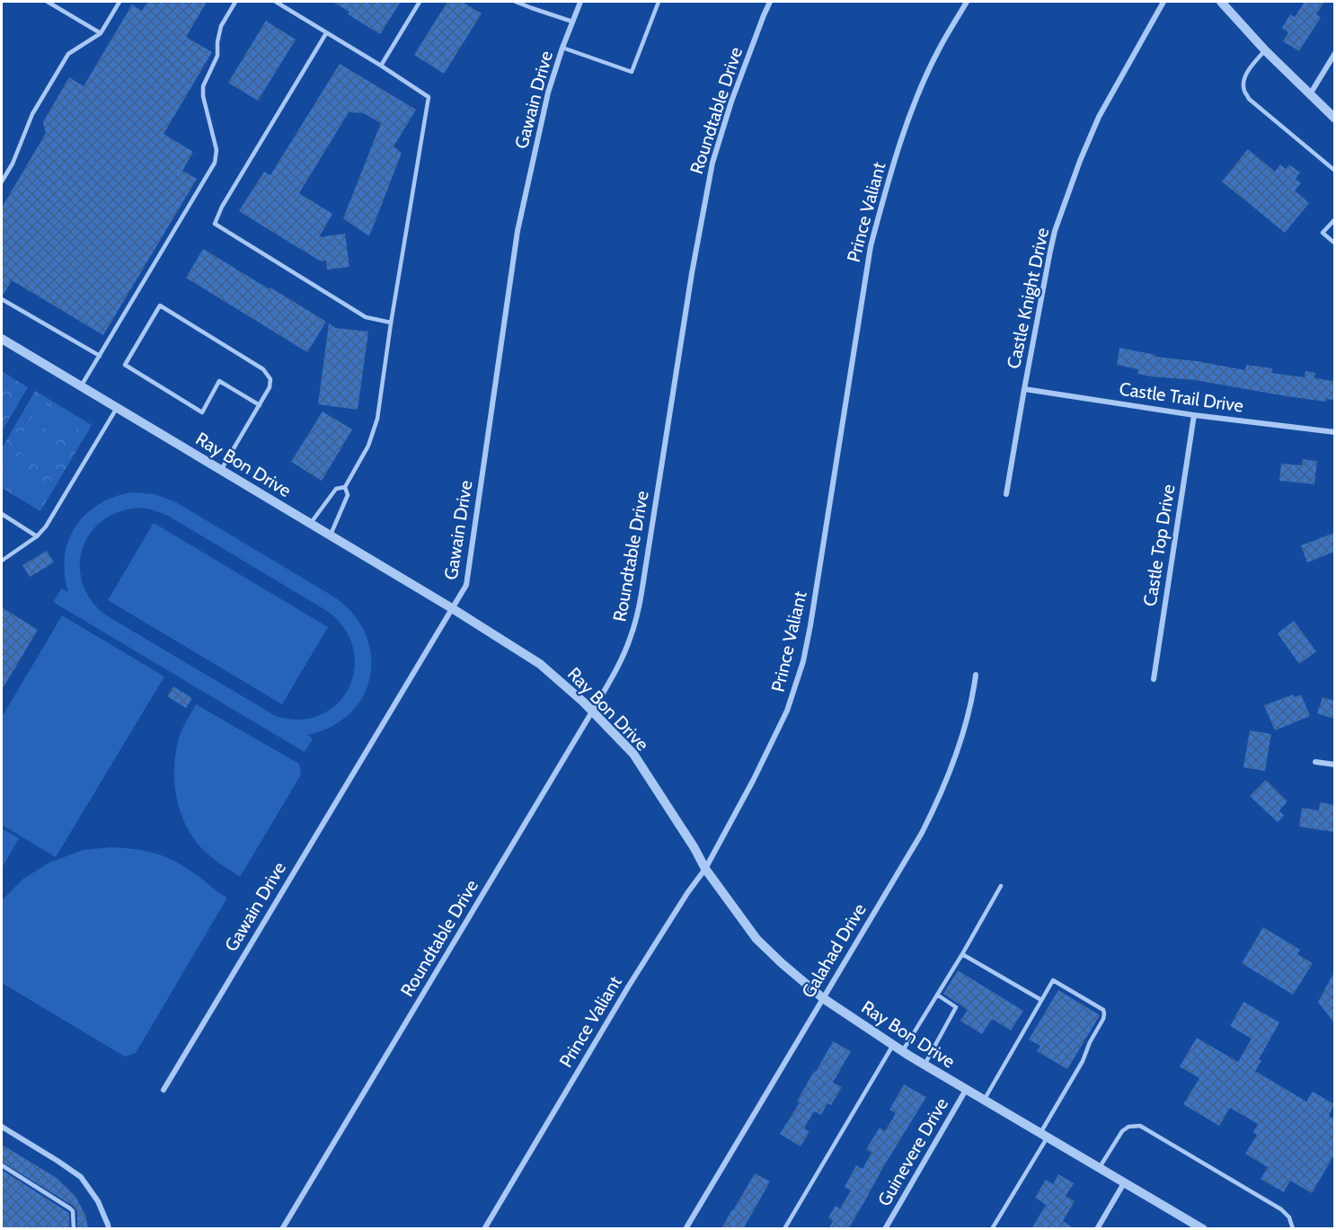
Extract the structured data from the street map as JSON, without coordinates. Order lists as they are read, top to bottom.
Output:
{
  "streets": {
    "street": [
      "Gawain Drive",
      "Roundtable Drive",
      "Prince Valiant",
      "Castle Knight Drive",
      "Castle Trail Drive",
      "Ray Bon Drive",
      "Castle Top Drive",
      "Galahad Drive",
      "Guinevere Drive"
    ]
  },
  "crossings": [
    ["Gawain Drive", "Ray Bon Drive"],
    ["Roundtable Drive", "Ray Bon Drive"],
    ["Prince Valiant", "Ray Bon Drive"],
    ["Castle Knight Drive", "Castle Trail Drive"],
    ["Castle Trail Drive", "Castle Top Drive"],
    ["Ray Bon Drive", "Galahad Drive"],
    ["Ray Bon Drive", "Guinevere Drive"]
  ]
}
